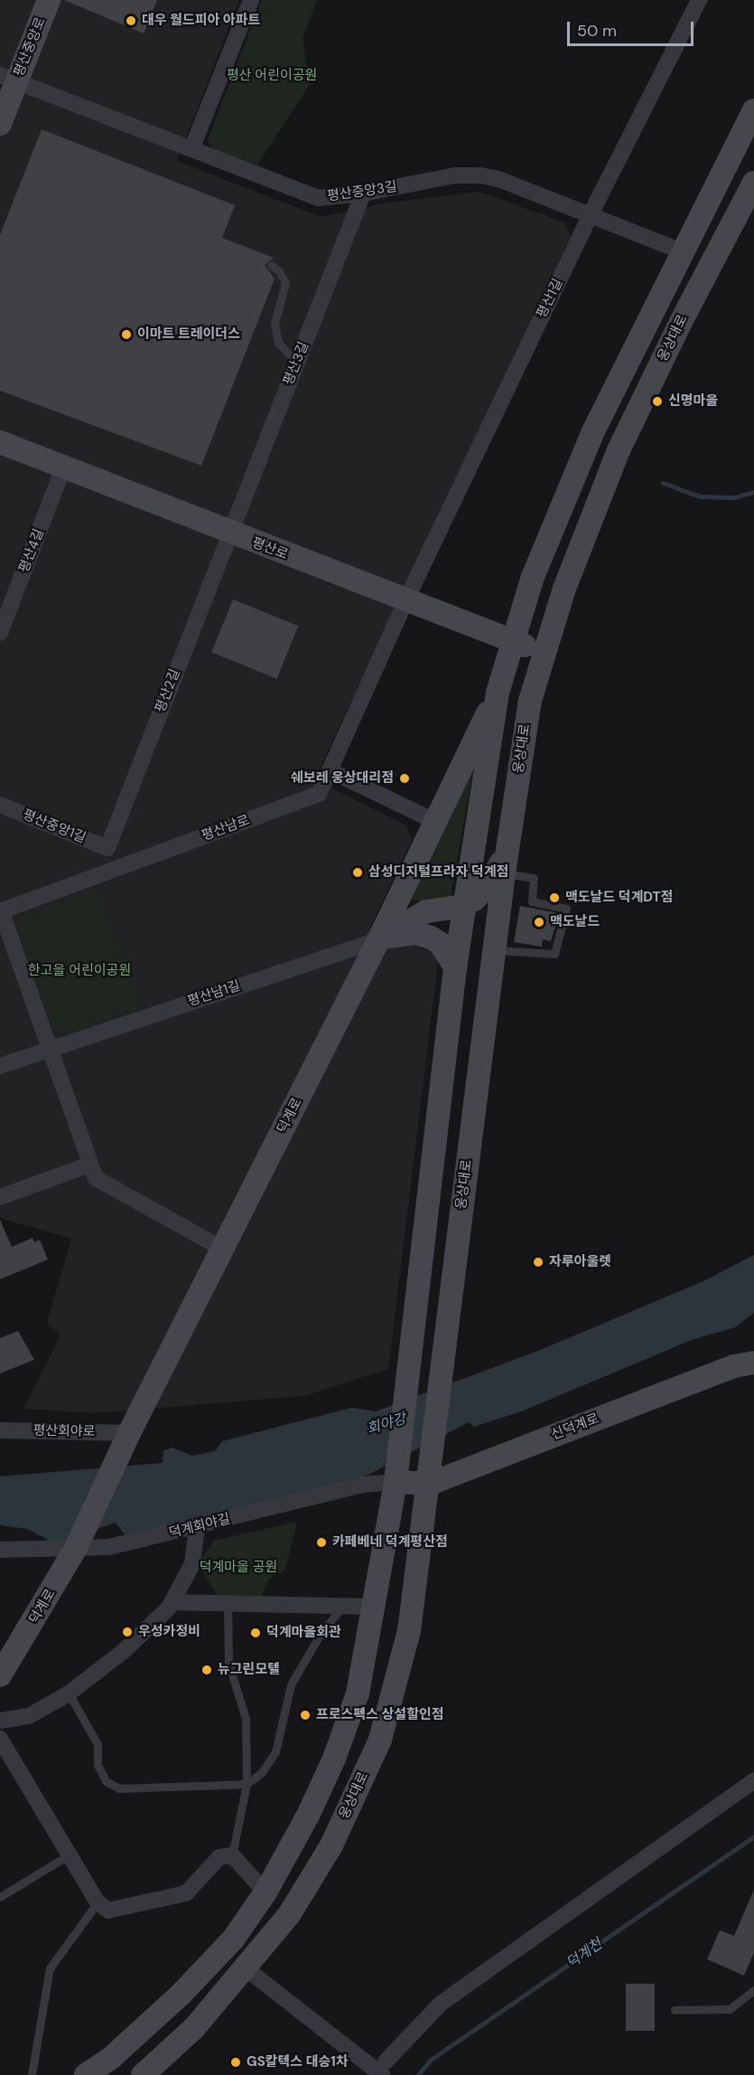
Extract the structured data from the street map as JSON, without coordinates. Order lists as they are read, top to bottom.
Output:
{
  "streets": {
    "main road": [
      "평산중앙로",
      "웅상대로",
      "평산로",
      "덕계로",
      "신덕계로"
    ],
    "street": [
      "평산중앙3길",
      "평산1길",
      "평산3길",
      "평산4길",
      "평산2길",
      "평산중앙1길",
      "평산남로",
      "평산남1길",
      "평산회야로",
      "덕계회야길"
    ]
  },
  "crossings": [
    ["평산중앙로", "평산중앙3길"],
    ["평산중앙3길", "평산1길"],
    ["평산중앙3길", "평산3길"],
    ["평산1길", "평산로"],
    ["평산1길", "평산남로"],
    ["웅상대로", "평산로"],
    ["웅상대로", "신덕계로"],
    ["평산3길", "평산로"],
    ["평산3길", "평산2길"],
    ["평산로", "평산4길"],
    ["평산로", "평산2길"],
    ["평산2길", "평산중앙1길"],
    ["평산남1길", "덕계로"],
    ["덕계로", "평산회야로"],
    ["덕계로", "덕계회야길"],
    ["신덕계로", "덕계회야길"]
  ],
  "water": ["회야강", "덕계천"],
  "parks": ["평산 어린이공원", "한고을 어린이공원", "덕계마을 공원"],
  "places": [
    "대우 월드피아 아파트",
    "이마트 트레이더스",
    "신명마을",
    "쉐보레 웅상대리점",
    "삼성디지털프라자 덕계점",
    "맥도날드 덕계DT점",
    "맥도날드",
    "자루아울렛",
    "카페베네 덕계평산점",
    "우성카정비",
    "덕계마을회관",
    "뉴그린모텔",
    "프로스펙스 상설할인점",
    "GS칼텍스 대승1차"
  ],
  "scale_bar": "50 m"
}
